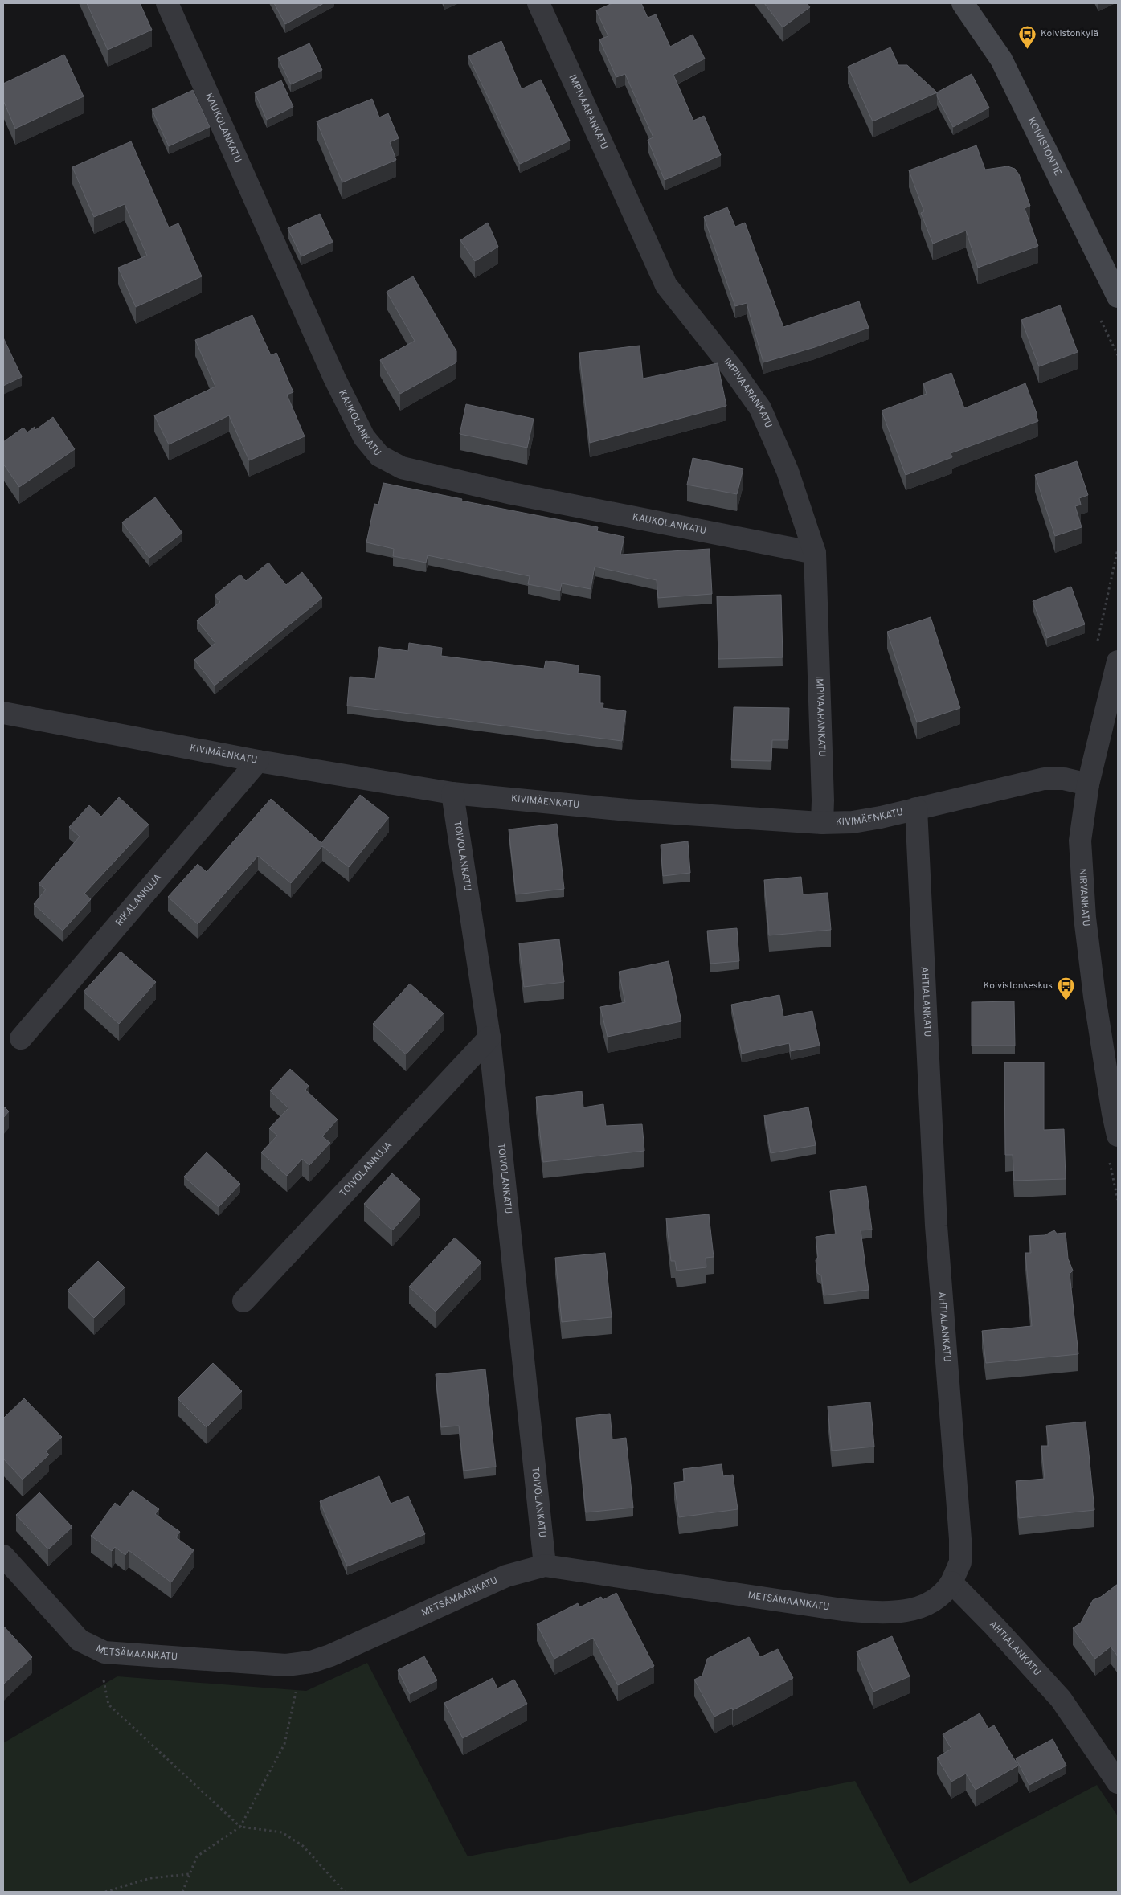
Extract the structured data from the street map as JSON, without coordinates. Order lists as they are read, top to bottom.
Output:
{
  "streets": {
    "main road": ["KOIVISTONTIE"],
    "street": [
      "IMPIVAARANKATU",
      "KAUKOLANKATU",
      "KIVIMÄENKATU",
      "TOIVOLANKATU",
      "NIRVANKATU",
      "RIKALANKUJA",
      "AHTIALANKATU",
      "TOIVOLANKUJA",
      "METSÄMAANKATU"
    ]
  },
  "crossings": [
    ["IMPIVAARANKATU", "KAUKOLANKATU"],
    ["IMPIVAARANKATU", "KIVIMÄENKATU"],
    ["KIVIMÄENKATU", "TOIVOLANKATU"],
    ["KIVIMÄENKATU", "NIRVANKATU"],
    ["KIVIMÄENKATU", "RIKALANKUJA"],
    ["KIVIMÄENKATU", "AHTIALANKATU"],
    ["TOIVOLANKATU", "TOIVOLANKUJA"],
    ["TOIVOLANKATU", "METSÄMAANKATU"],
    ["AHTIALANKATU", "METSÄMAANKATU"]
  ],
  "places": {
    "bus stop": ["Koivistonkylä", "Koivistonkeskus"]
  }
}
